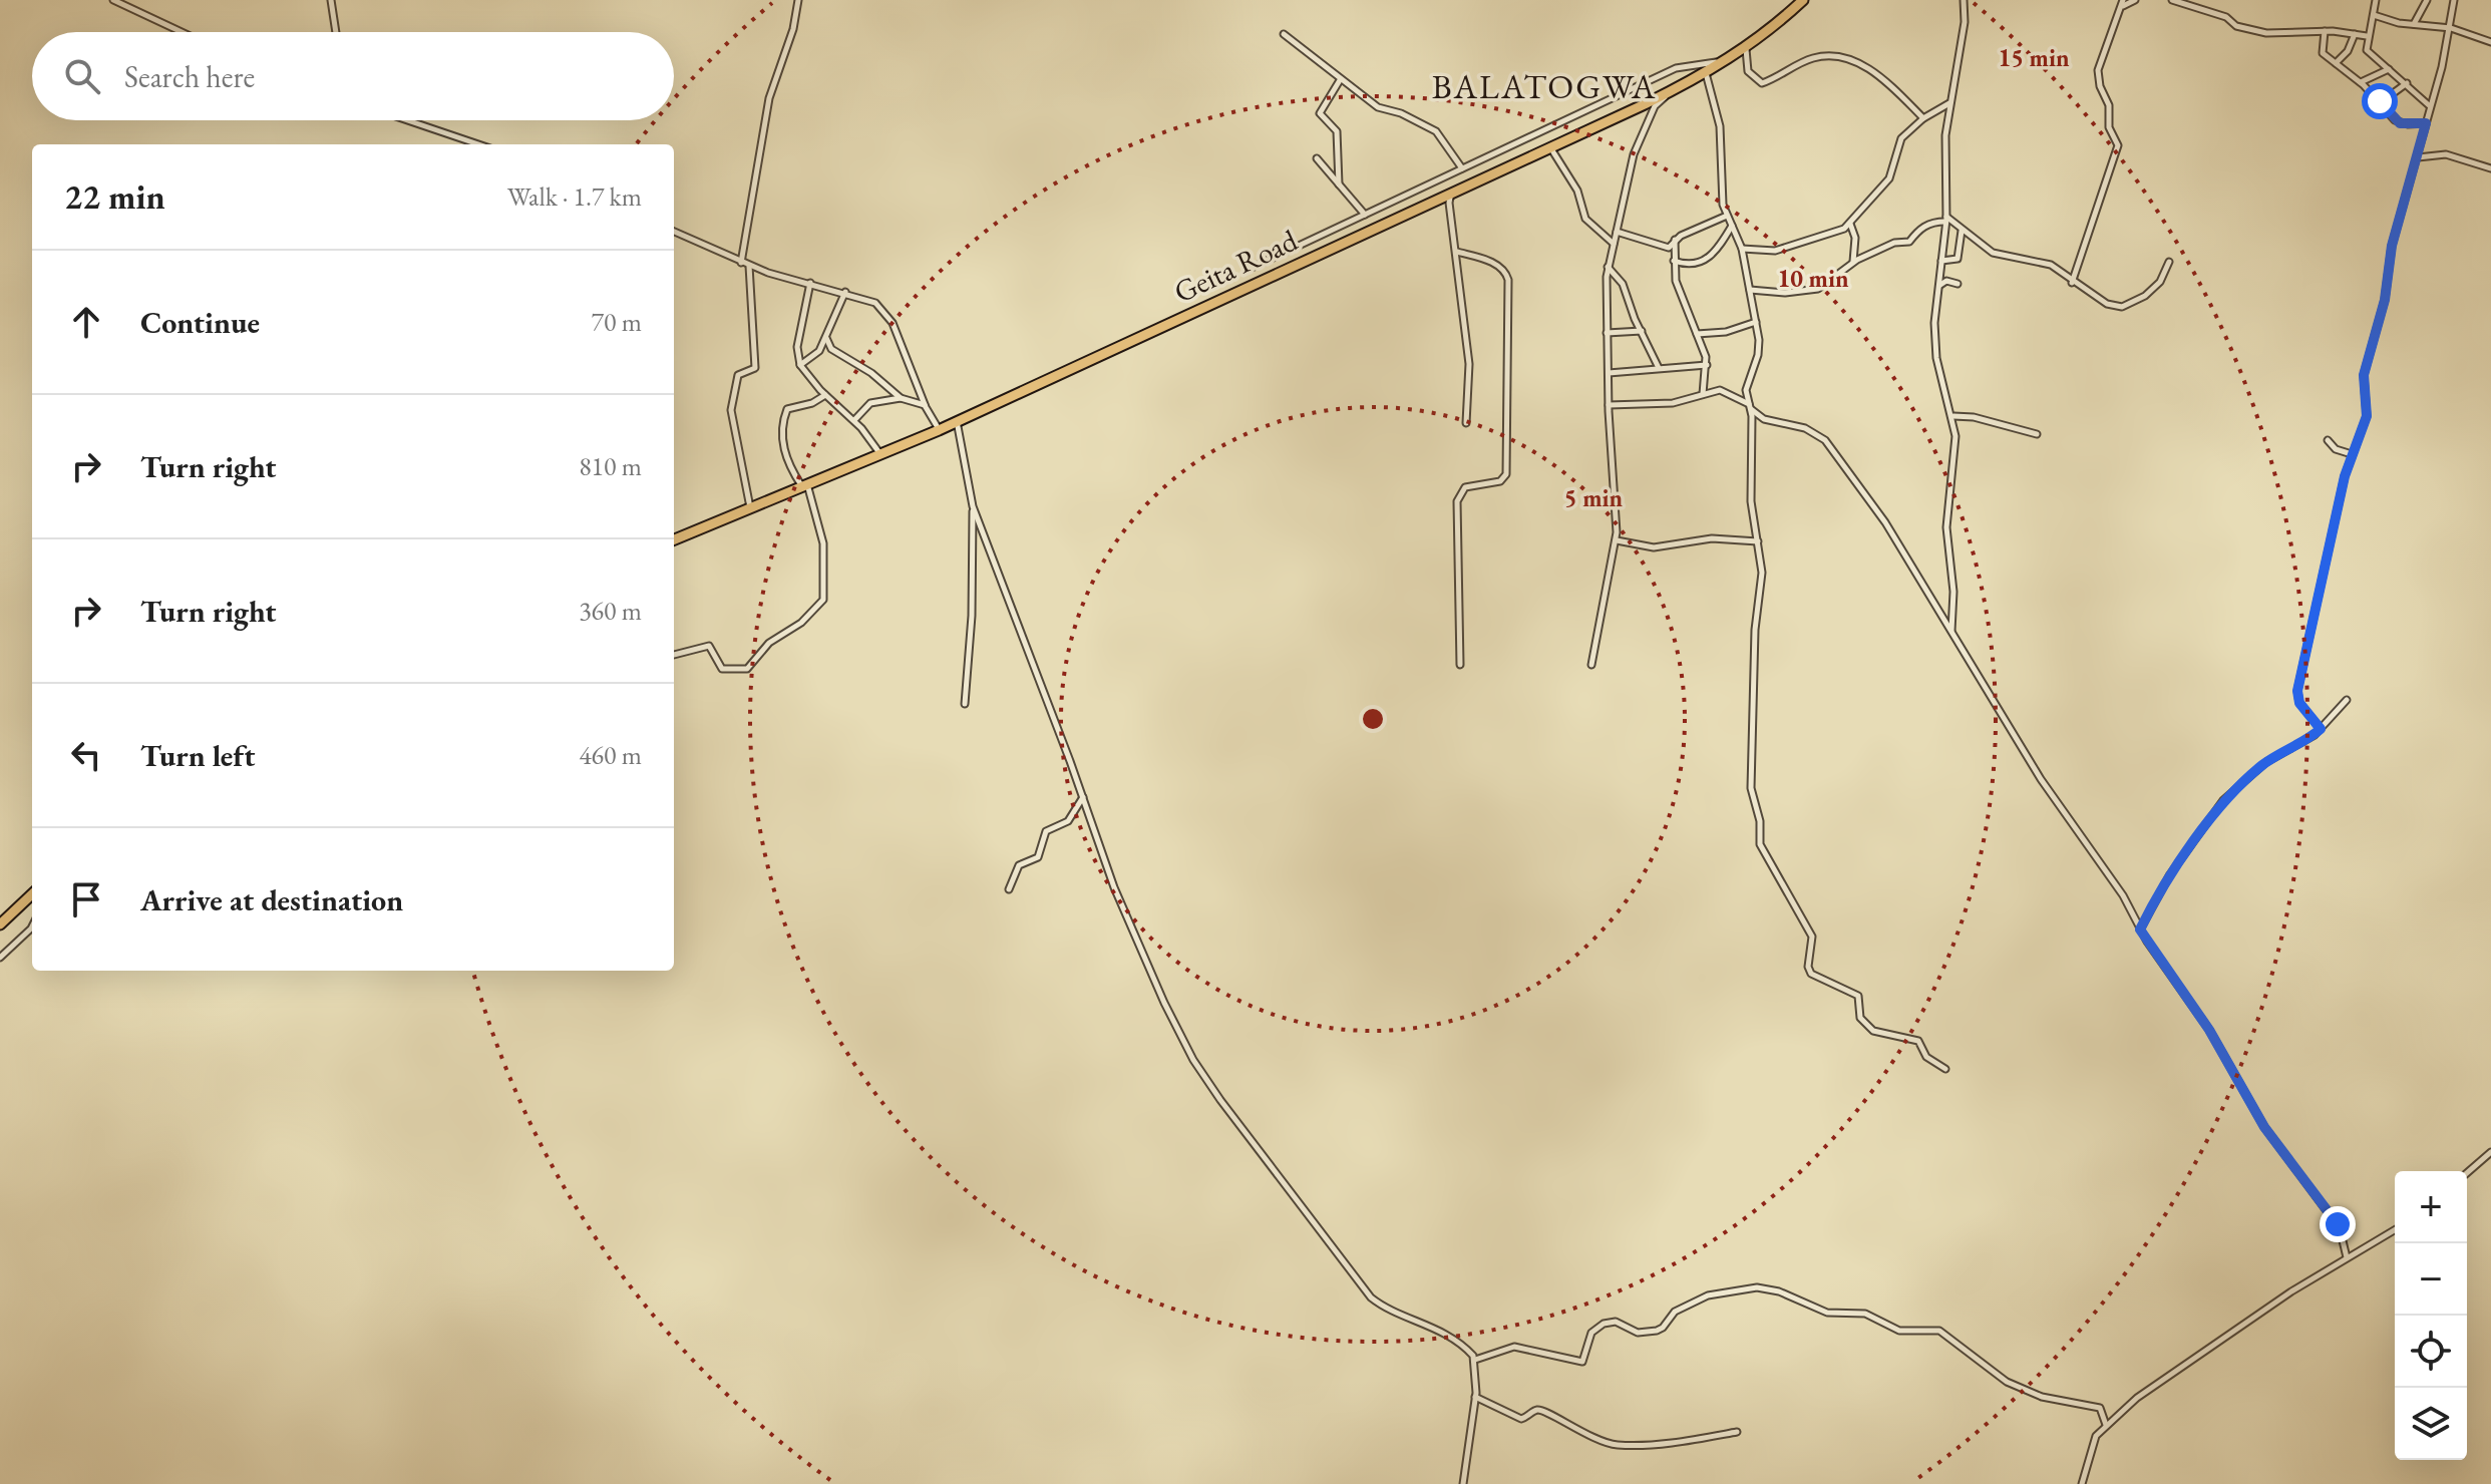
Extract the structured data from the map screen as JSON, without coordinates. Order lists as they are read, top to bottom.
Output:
{
  "streets": {
    "highway": ["Geita Road"]
  },
  "districts": ["BALATOGWA"],
  "page": {
    "search": "Search here",
    "heading": ["22 min", "Walk · 1.7 km"],
    "list": [
      ["Continue", "70 m"],
      ["Turn right", "810 m"],
      ["Turn right", "360 m"],
      ["Turn left", "460 m"],
      "Arrive at destination"
    ],
    "map_buttons": ["+", "−"]
  },
  "rings": ["15 min", "10 min", "5 min"]
}
